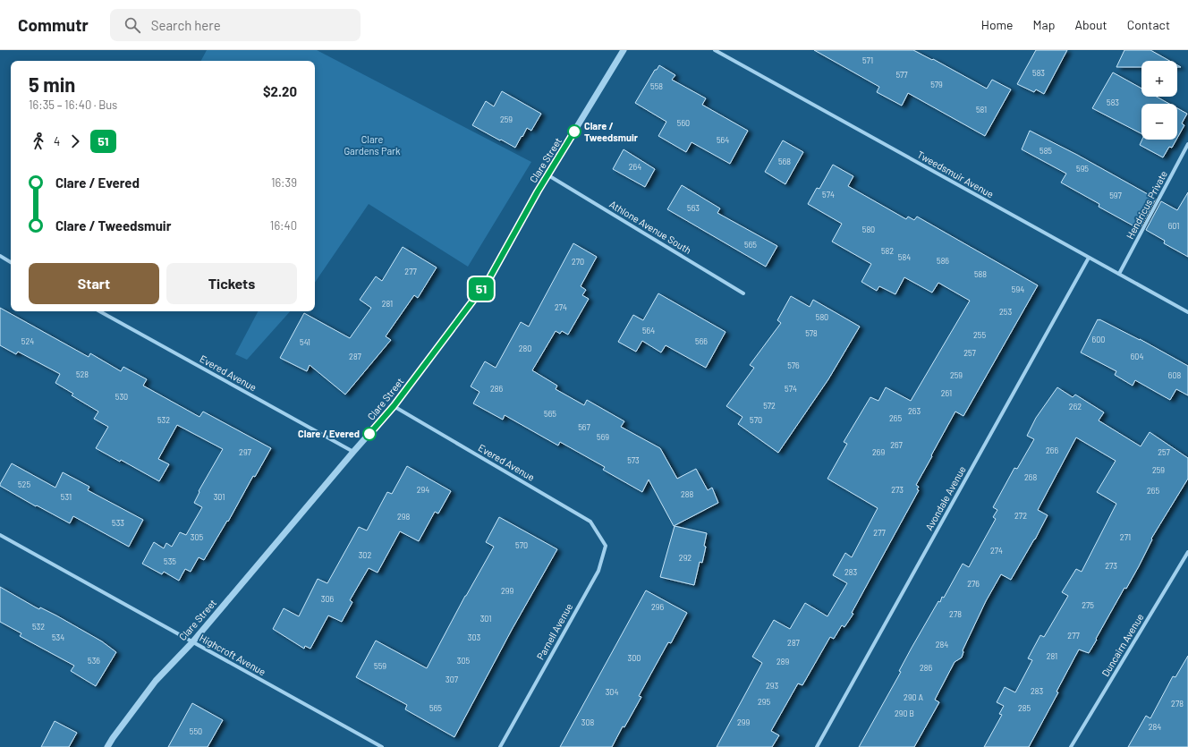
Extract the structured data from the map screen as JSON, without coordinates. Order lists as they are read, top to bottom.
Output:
{
  "streets": {
    "street": [
      "Clare Street",
      "Tweedsmuir Avenue",
      "Hendricus Private",
      "Athlone Avenue South",
      "Evered Avenue",
      "Avondale Avenue",
      "Parnell Avenue",
      "Duncairn Avenue",
      "Highcroft Avenue"
    ]
  },
  "crossings": [
    ["Clare Street", "Athlone Avenue South"],
    ["Clare Street", "Evered Avenue"],
    ["Clare Street", "Highcroft Avenue"],
    ["Tweedsmuir Avenue", "Hendricus Private"],
    ["Tweedsmuir Avenue", "Avondale Avenue"],
    ["Evered Avenue", "Parnell Avenue"]
  ],
  "parks": ["Clare Gardens Park"],
  "places": ["Clare / Tweedsmuir", "Clare / Evered"],
  "lines": ["bus line 51"],
  "house_numbers": [
    "571",
    "583",
    "577",
    "579",
    "558",
    "583",
    "581",
    "259",
    "560",
    "564",
    "585",
    "568",
    "264",
    "595",
    "574",
    "597",
    "563",
    "601",
    "580",
    "565",
    "582",
    "584",
    "586",
    "270",
    "277",
    "588",
    "594",
    "281",
    "274",
    "253",
    "580",
    "564",
    "578",
    "255",
    "600",
    "524",
    "566",
    "541",
    "280",
    "257",
    "287",
    "604",
    "576",
    "528",
    "259",
    "608",
    "286",
    "574",
    "261",
    "530",
    "572",
    "262",
    "263",
    "565",
    "265",
    "532",
    "570",
    "567",
    "569",
    "267",
    "266",
    "297",
    "269",
    "257",
    "573",
    "259",
    "268",
    "525",
    "294",
    "273",
    "265",
    "288",
    "531",
    "301",
    "272",
    "298",
    "533",
    "277",
    "305",
    "271",
    "570",
    "274",
    "302",
    "292",
    "535",
    "273",
    "283",
    "276",
    "299",
    "306",
    "275",
    "296",
    "278",
    "301",
    "532",
    "277",
    "534",
    "303",
    "287",
    "284",
    "281",
    "300",
    "536",
    "305",
    "289",
    "559",
    "286",
    "307",
    "293",
    "283",
    "304",
    "290 A",
    "295",
    "278",
    "565",
    "285",
    "290 B",
    "308",
    "299",
    "284",
    "550"
  ],
  "page": {
    "header": "Commutr",
    "search": "Search here",
    "nav": [
      "Home",
      "Map",
      "About",
      "Contact"
    ],
    "on_map": "51",
    "map_buttons": ["+", "−"],
    "heading": ["5 min", "16:35 – 16:40 · Bus", "$2.20"],
    "legs": ["4", "51"],
    "list": [
      {
        "name": "Clare / Evered",
        "value": "16:39"
      },
      {
        "name": "Clare / Tweedsmuir",
        "value": "16:40"
      }
    ],
    "buttons": ["Start", "Tickets"]
  }
}
